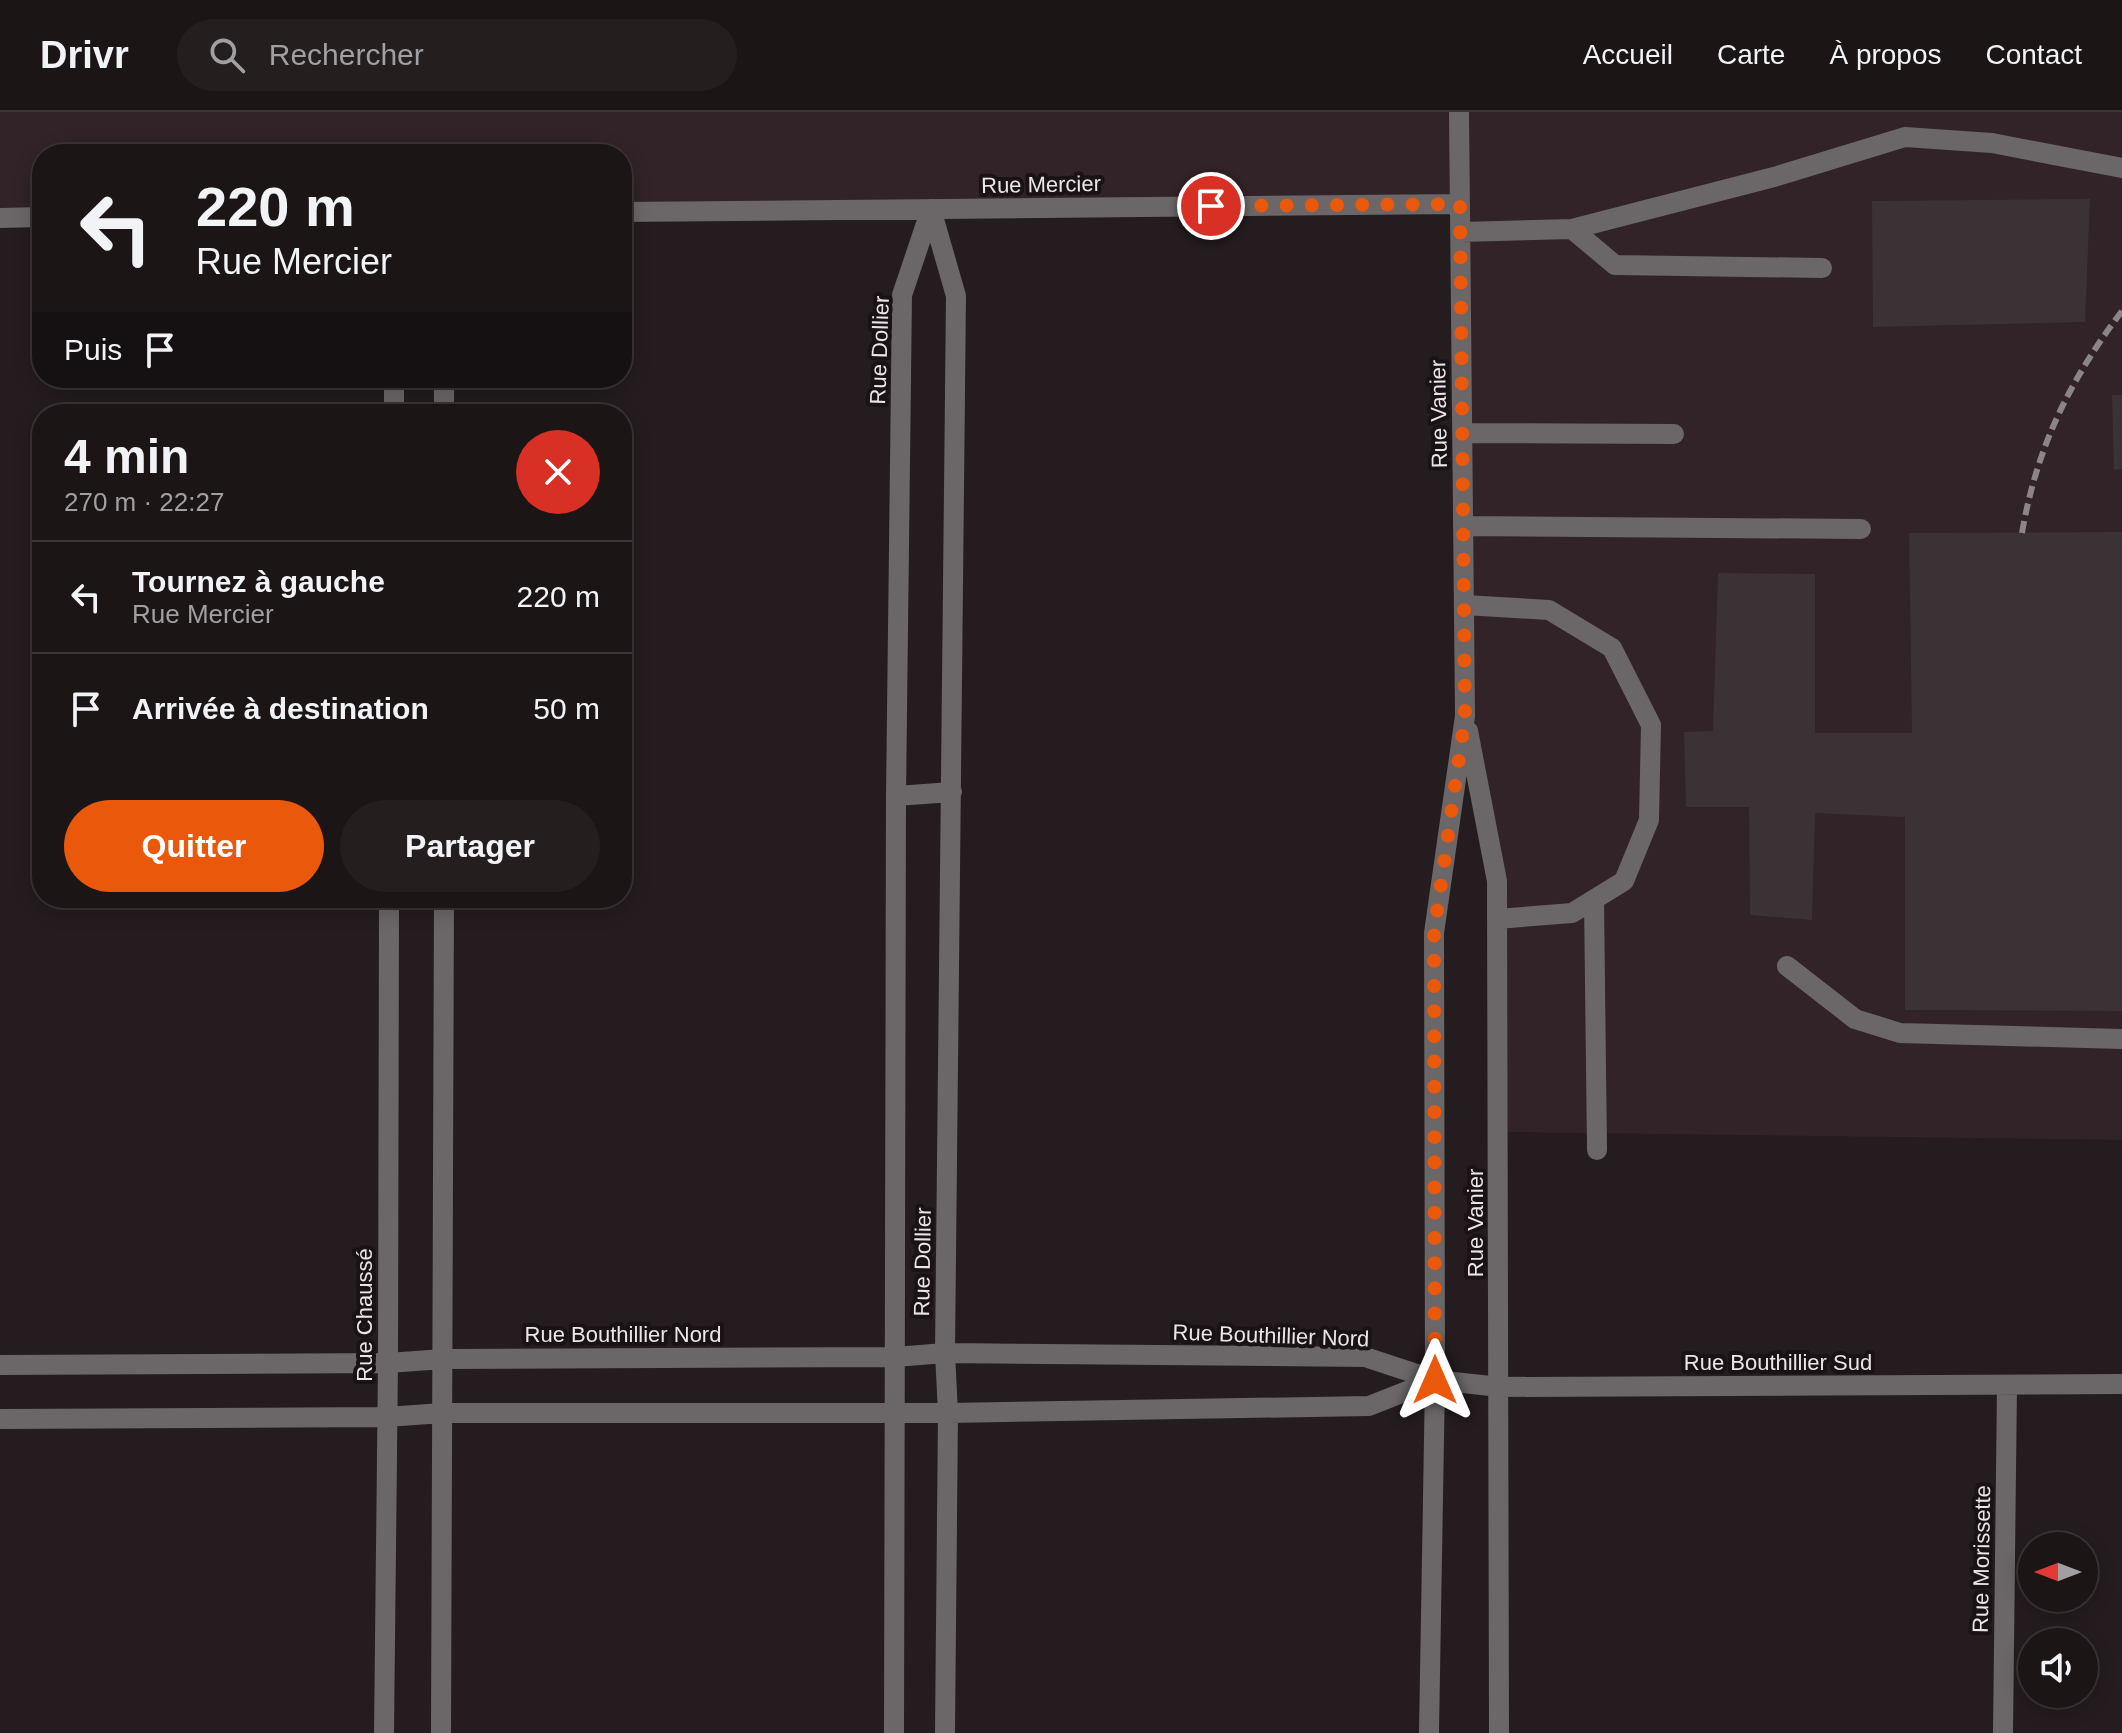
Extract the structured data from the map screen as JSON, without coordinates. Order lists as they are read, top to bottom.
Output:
{
  "streets": {
    "street": [
      "Rue Mercier",
      "Rue Dollier",
      "Rue Vanier",
      "Rue Chaussé",
      "Rue Bouthillier Nord",
      "Rue Bouthillier Sud",
      "Rue Morissette"
    ]
  },
  "crossings": [
    ["Rue Mercier", "Rue Dollier"],
    ["Rue Mercier", "Rue Vanier"],
    ["Rue Dollier", "Rue Bouthillier Nord"],
    ["Rue Vanier", "Rue Bouthillier Nord"],
    ["Rue Vanier", "Rue Bouthillier Sud"],
    ["Rue Chaussé", "Rue Bouthillier Nord"],
    ["Rue Bouthillier Nord", "Rue Bouthillier Sud"],
    ["Rue Bouthillier Sud", "Rue Morissette"]
  ],
  "north": "left",
  "page": {
    "header": "Drivr",
    "search": "Rechercher",
    "nav": [
      "Accueil",
      "Carte",
      "À propos",
      "Contact"
    ],
    "turn": ["220 m", "Rue Mercier"],
    "then": "Puis",
    "heading": ["4 min", "270 m · 22:27"],
    "list": [
      {
        "name": "Tournez à gauche",
        "note": "Rue Mercier",
        "value": "220 m"
      },
      {
        "name": "Arrivée à destination",
        "value": "50 m"
      }
    ],
    "buttons": ["Quitter", "Partager"]
  }
}
